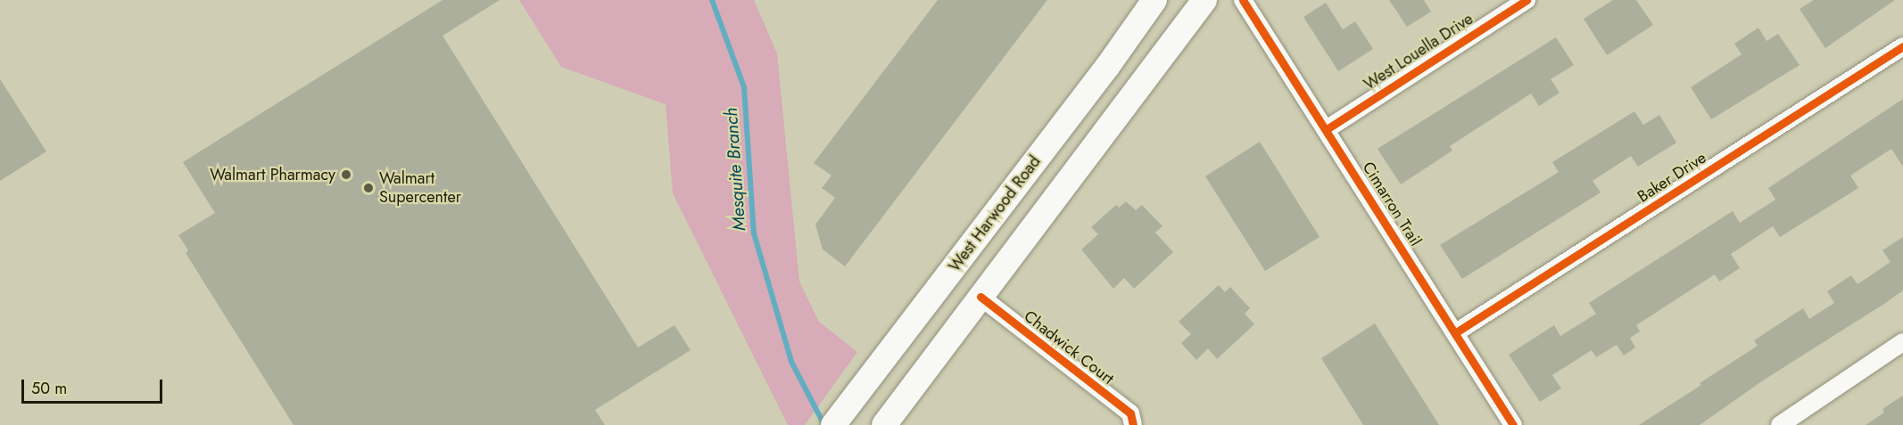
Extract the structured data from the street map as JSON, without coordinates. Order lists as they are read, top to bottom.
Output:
{
  "streets": {
    "main road": ["West Harwood Road"],
    "street": [
      "West Louella Drive",
      "Baker Drive",
      "Cimarron Trail",
      "Chadwick Court"
    ]
  },
  "crossings": [
    ["West Louella Drive", "Cimarron Trail"],
    ["Baker Drive", "Cimarron Trail"]
  ],
  "water": ["Mesquite Branch"],
  "places": ["Walmart Pharmacy", "Walmart Supercenter"],
  "scale_bar": "50 m"
}
